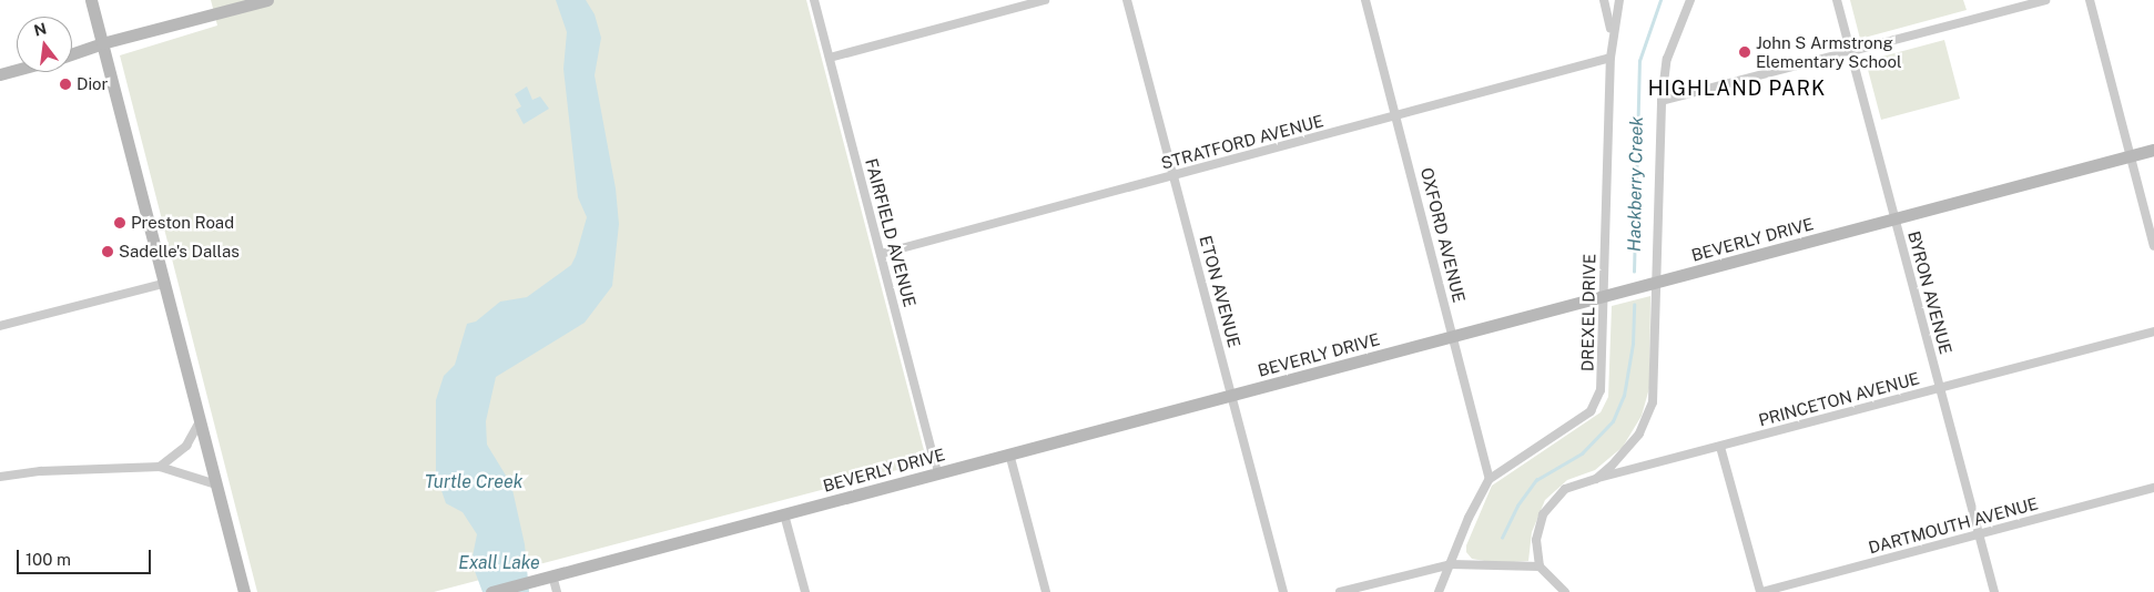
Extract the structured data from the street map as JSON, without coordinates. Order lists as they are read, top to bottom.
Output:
{
  "streets": {
    "street": [
      "STRATFORD AVENUE",
      "FAIRFIELD AVENUE",
      "OXFORD AVENUE",
      "BEVERLY DRIVE",
      "ETON AVENUE",
      "BYRON AVENUE",
      "DREXEL DRIVE",
      "PRINCETON AVENUE",
      "DARTMOUTH AVENUE"
    ]
  },
  "crossings": [
    ["STRATFORD AVENUE", "FAIRFIELD AVENUE"],
    ["STRATFORD AVENUE", "OXFORD AVENUE"],
    ["STRATFORD AVENUE", "ETON AVENUE"],
    ["STRATFORD AVENUE", "DREXEL DRIVE"],
    ["FAIRFIELD AVENUE", "BEVERLY DRIVE"],
    ["OXFORD AVENUE", "BEVERLY DRIVE"],
    ["OXFORD AVENUE", "DREXEL DRIVE"],
    ["BEVERLY DRIVE", "ETON AVENUE"],
    ["BEVERLY DRIVE", "BYRON AVENUE"],
    ["BEVERLY DRIVE", "DREXEL DRIVE"],
    ["BYRON AVENUE", "PRINCETON AVENUE"],
    ["BYRON AVENUE", "DARTMOUTH AVENUE"]
  ],
  "districts": ["HIGHLAND PARK"],
  "water": ["Hackberry Creek", "Turtle Creek", "Exall Lake"],
  "places": [
    "John S Armstrong Elementary School",
    "Dior",
    "Preston Road",
    "Sadelle's Dallas"
  ],
  "scale_bar": "100 m",
  "north": "top"
}
